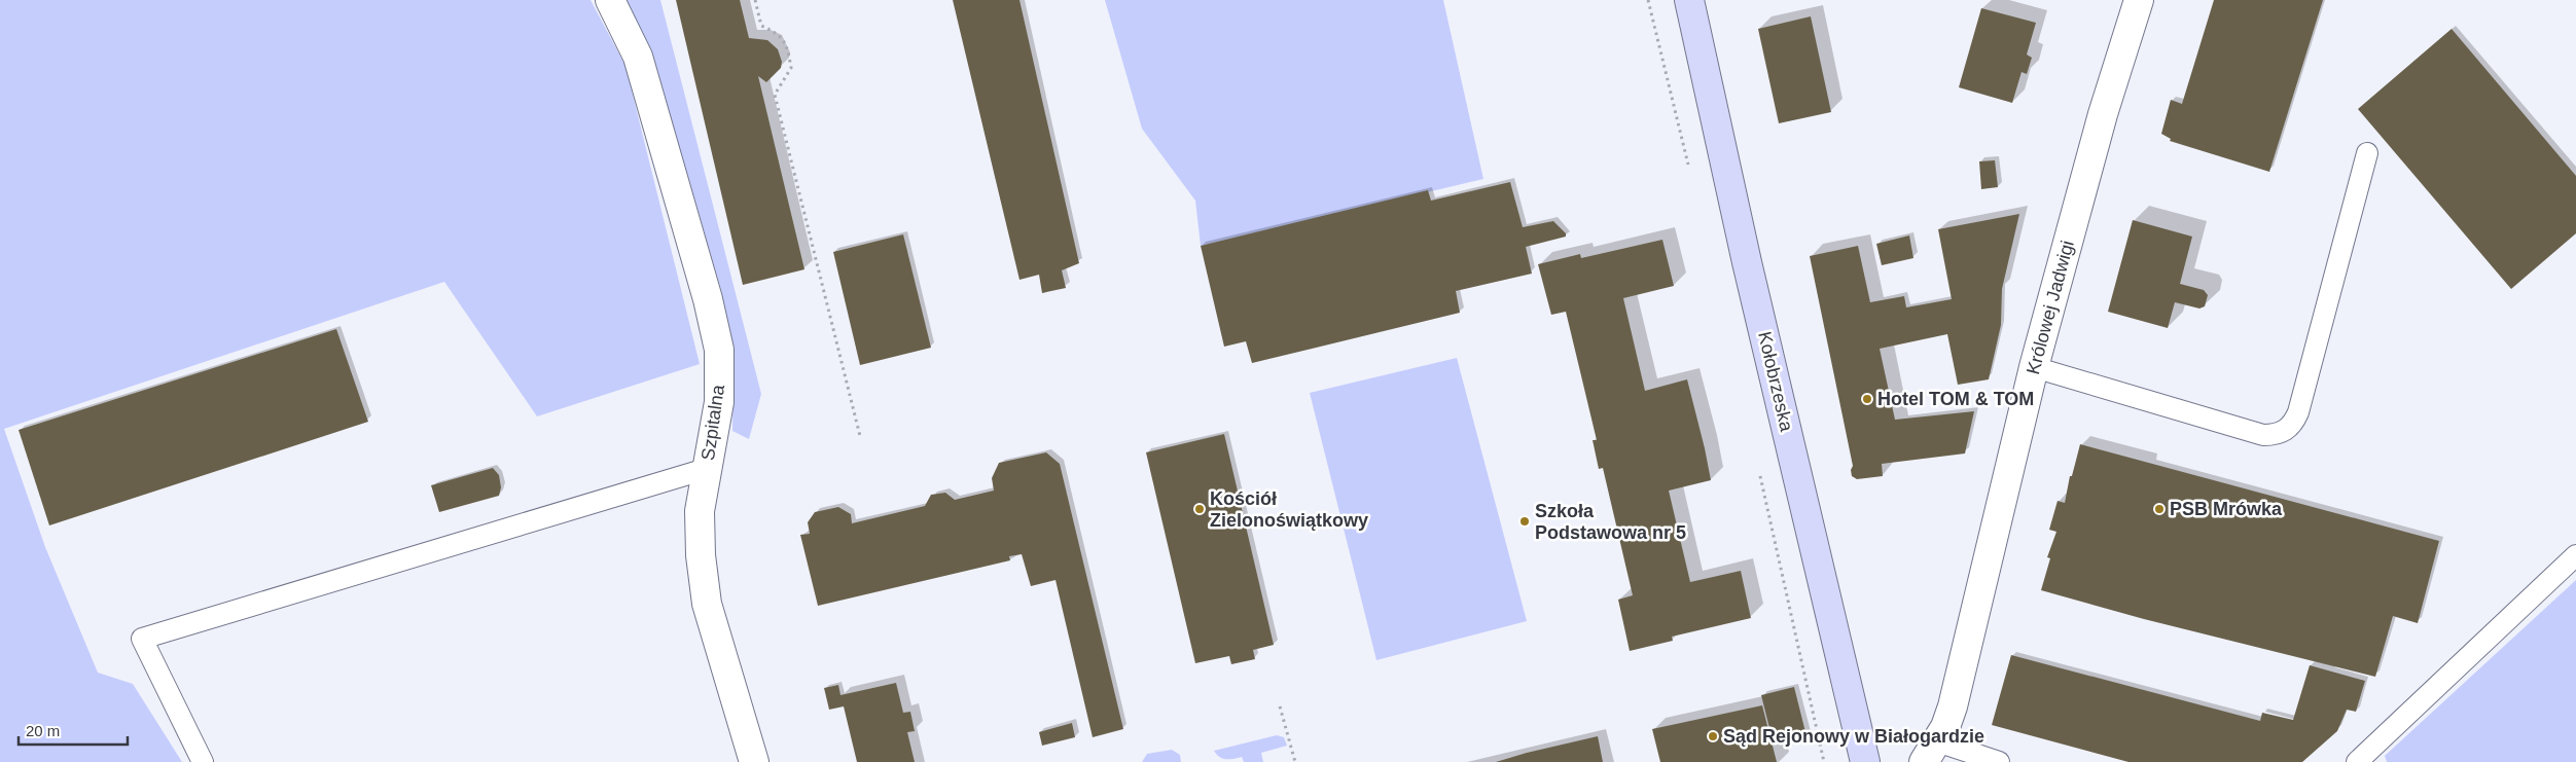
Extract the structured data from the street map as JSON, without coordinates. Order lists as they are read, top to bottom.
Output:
{
  "streets": {
    "main road": ["Kołobrzeska"],
    "street": ["Królowej Jadwigi", "Szpitalna"]
  },
  "places": [
    "Hotel TOM & TOM",
    "Kościół Zielonoświątkowy",
    "PSB Mrówka",
    "Szkoła Podstawowa nr 5",
    "Sąd Rejonowy w Białogardzie"
  ],
  "scale_bar": "20 m"
}
